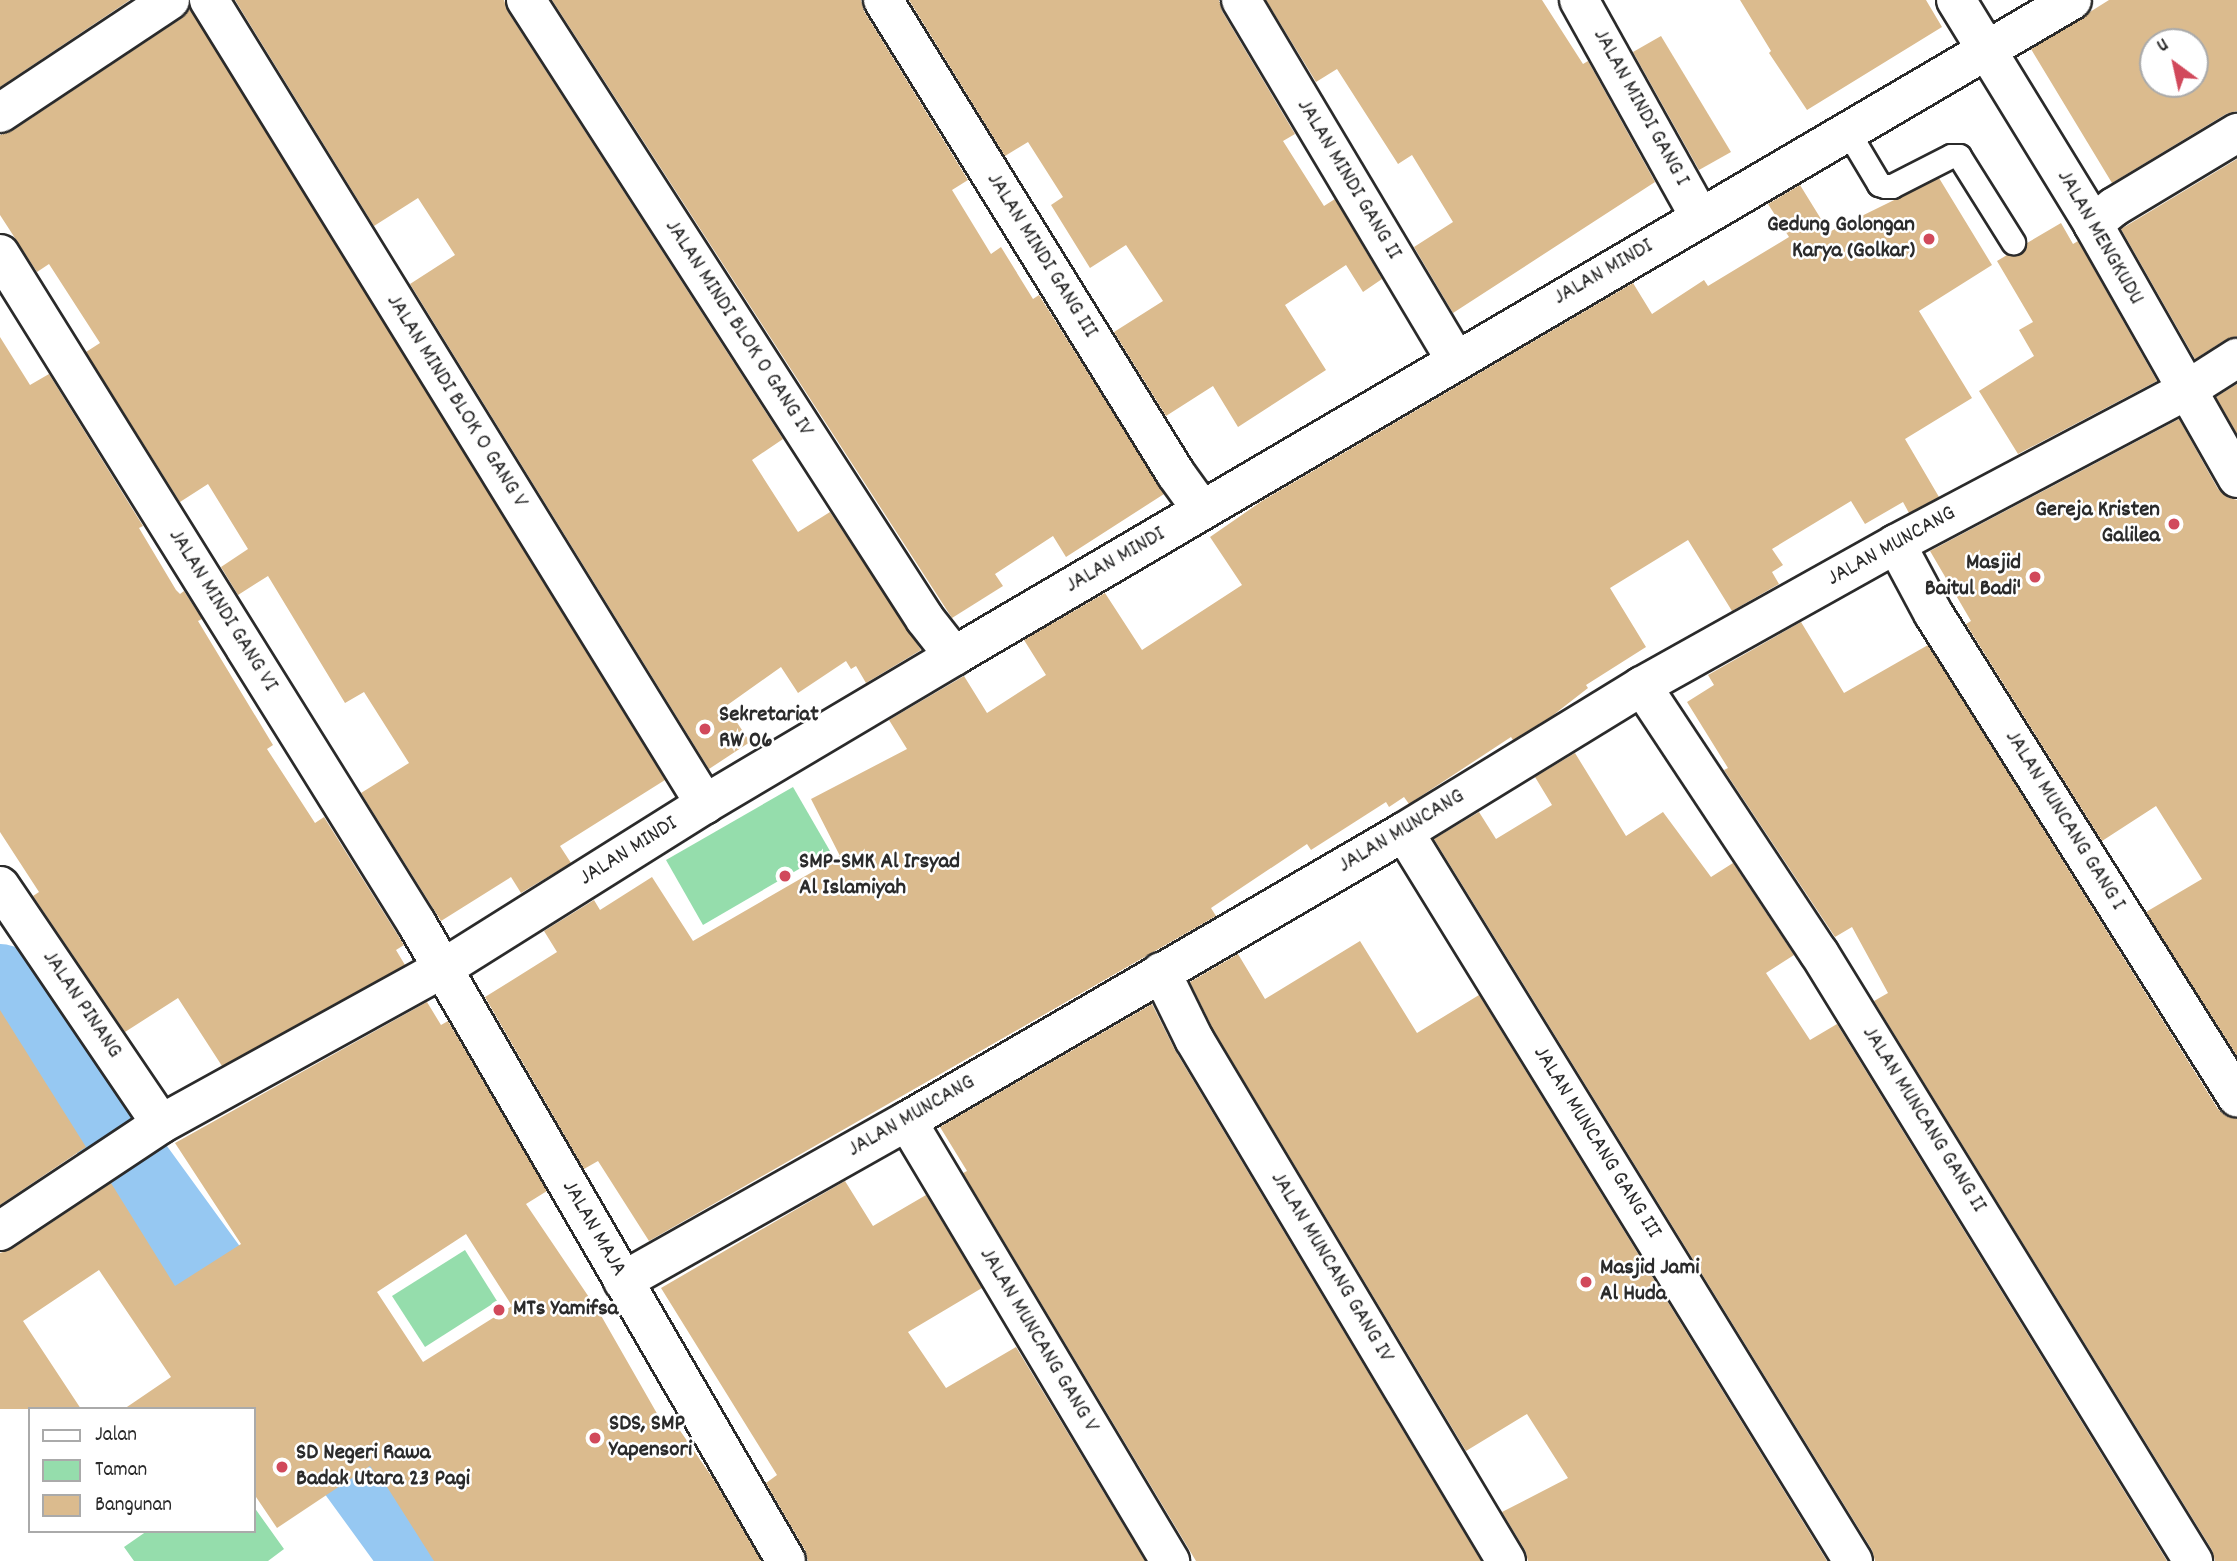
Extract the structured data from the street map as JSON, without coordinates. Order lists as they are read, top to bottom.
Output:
{
  "streets": {
    "street": [
      "JALAN MINDI GANG I",
      "JALAN MINDI GANG II",
      "JALAN MENGKUDU",
      "JALAN MINDI GANG III",
      "JALAN MINDI",
      "JALAN MINDI BLOK 0 GANG IV",
      "JALAN MINDI BLOK O GANG V",
      "JALAN MUNCANG",
      "JALAN MINDI GANG VI",
      "JALAN MUNCANG GANG I",
      "JALAN PINANG",
      "JALAN MUNCANG GANG II",
      "JALAN MUNCANG GANG III",
      "JALAN MAJA",
      "JALAN MUNCANG GANG IV",
      "JALAN MUNCANG GANG V"
    ]
  },
  "crossings": [
    ["JALAN MINDI GANG I", "JALAN MINDI"],
    ["JALAN MINDI GANG II", "JALAN MINDI"],
    ["JALAN MENGKUDU", "JALAN MINDI"],
    ["JALAN MENGKUDU", "JALAN MUNCANG"],
    ["JALAN MINDI GANG III", "JALAN MINDI"],
    ["JALAN MINDI", "JALAN MINDI BLOK 0 GANG IV"],
    ["JALAN MINDI", "JALAN MINDI BLOK O GANG V"],
    ["JALAN MINDI", "JALAN MINDI GANG VI"],
    ["JALAN MINDI", "JALAN PINANG"],
    ["JALAN MINDI", "JALAN MAJA"],
    ["JALAN MUNCANG", "JALAN MUNCANG GANG I"],
    ["JALAN MUNCANG", "JALAN MUNCANG GANG II"],
    ["JALAN MUNCANG", "JALAN MUNCANG GANG III"],
    ["JALAN MUNCANG", "JALAN MAJA"],
    ["JALAN MUNCANG", "JALAN MUNCANG GANG IV"],
    ["JALAN MUNCANG", "JALAN MUNCANG GANG V"],
    ["JALAN MINDI GANG VI", "JALAN MAJA"]
  ],
  "places": [
    "Gedung Golongan Karya (Golkar)",
    "Gereja Kristen Galilea",
    "Masjid Baitul Badi'",
    "Sekretariat RW 06",
    "SMP-SMK Al Irsyad Al Islamiyah",
    "Masjid Jami Al Huda",
    "MTs Yamifsa",
    "SDS, SMP Yapensori",
    "SD Negeri Rawa Badak Utara 23 Pagi"
  ],
  "legend": ["Jalan", "Taman", "Bangunan"],
  "north": "top left"
}
